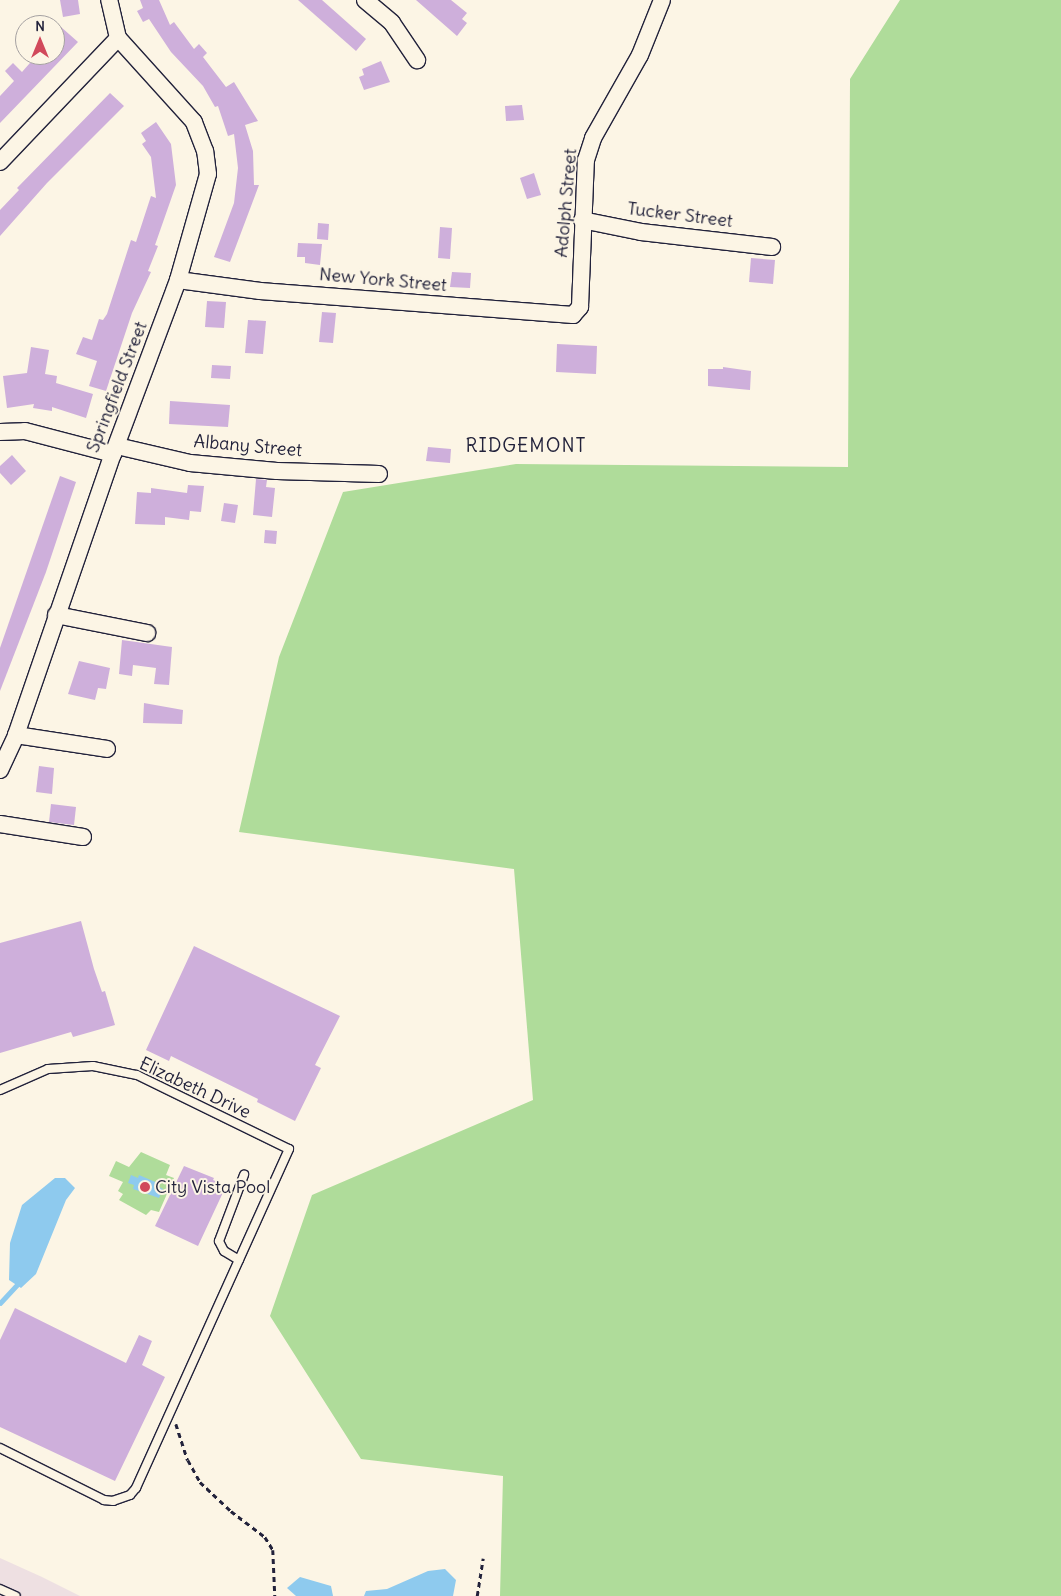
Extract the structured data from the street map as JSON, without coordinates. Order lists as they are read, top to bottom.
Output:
{
  "streets": {
    "street": [
      "Adolph Street",
      "Tucker Street",
      "New York Street",
      "Springfield Street",
      "Albany Street"
    ],
    "lane": ["Elizabeth Drive"]
  },
  "crossings": [
    ["Adolph Street", "Tucker Street"],
    ["Adolph Street", "New York Street"],
    ["New York Street", "Springfield Street"],
    ["Springfield Street", "Albany Street"]
  ],
  "districts": ["RIDGEMONT"],
  "places": ["City Vista Pool"],
  "north": "top"
}
